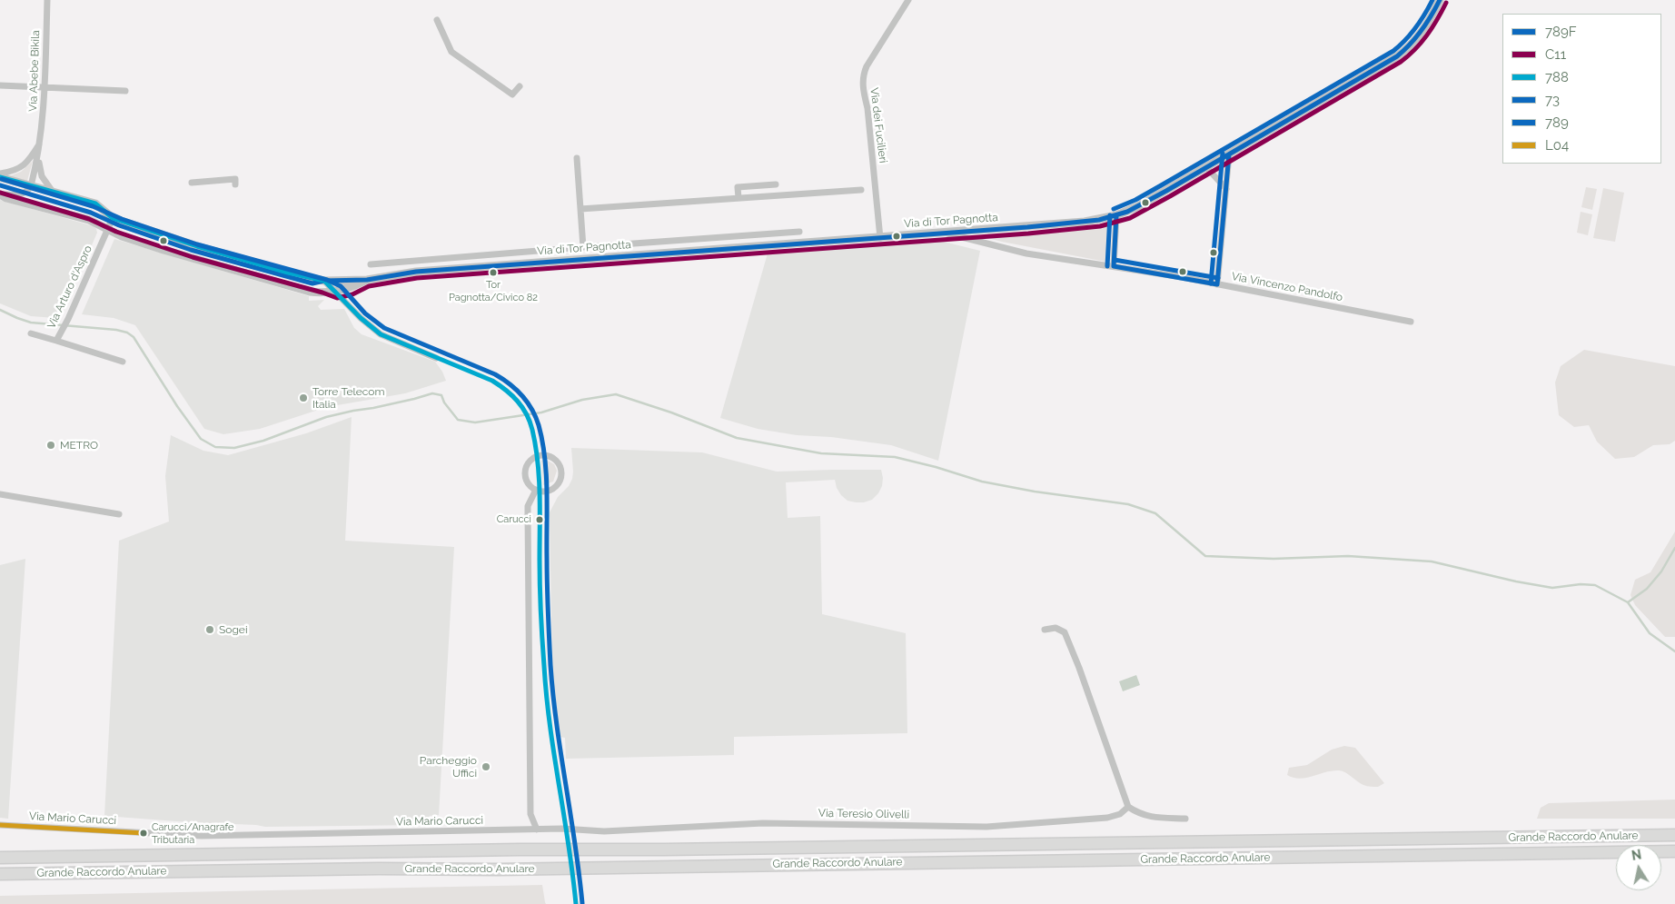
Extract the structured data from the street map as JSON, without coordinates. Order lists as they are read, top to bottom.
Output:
{
  "streets": {
    "highway": ["Grande Raccordo Anulare"],
    "street": [
      "Via Abebe Bikila",
      "Via dei Fucilieri",
      "Via di Tor Pagnotta",
      "Via Arturo d'Aspro",
      "Via Vincenzo Pandolfo",
      "Via Teresio Olivelli",
      "Via Mario Carucci"
    ]
  },
  "crossings": [
    ["Via Abebe Bikila", "Via di Tor Pagnotta"],
    ["Via dei Fucilieri", "Via di Tor Pagnotta"],
    ["Via di Tor Pagnotta", "Via Arturo d'Aspro"],
    ["Via di Tor Pagnotta", "Via Vincenzo Pandolfo"],
    ["Via Teresio Olivelli", "Via Mario Carucci"]
  ],
  "places": [
    "Tor Pagnotta/Civico 82",
    "Torre Telecom Italia",
    "METRO",
    "Carucci",
    "Sogei",
    "Parcheggio Uffici",
    "Carucci/Anagrafe Tributaria"
  ],
  "lines": [
    "transit line 789F",
    "transit line 789",
    "transit line C11",
    "transit line 788",
    "transit line 73",
    "transit line L04"
  ],
  "legend": [
    "789F",
    "C11",
    "788",
    "73",
    "789",
    "L04"
  ],
  "north": "top"
}
